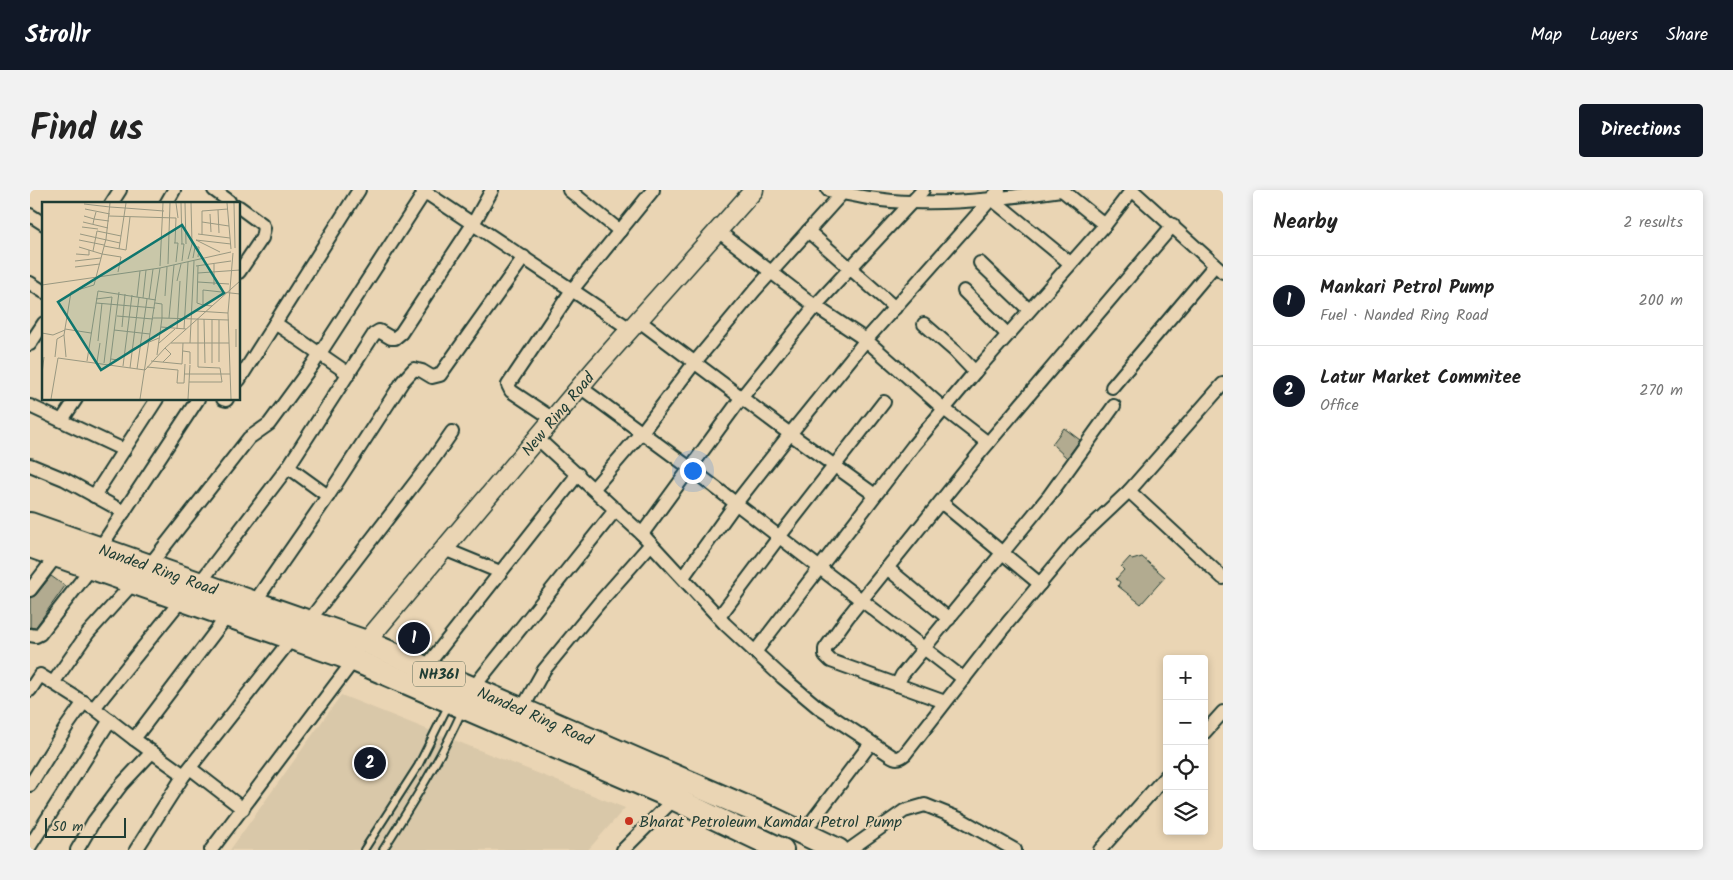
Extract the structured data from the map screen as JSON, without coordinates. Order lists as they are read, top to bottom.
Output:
{
  "streets": {
    "highway": ["Nanded Ring Road", "NH361"],
    "street": ["New Ring Road"]
  },
  "crossings": [
    ["New Ring Road", "Nanded Ring Road"],
    ["New Ring Road", "NH361"],
    ["Nanded Ring Road", "NH361"]
  ],
  "places": ["Bharat Petroleum Kamdar Petrol Pump"],
  "scale_bar": "50 m",
  "page": {
    "header": "Strollr",
    "nav": ["Map", "Layers", "Share"],
    "title": "Find us",
    "buttons": "Directions",
    "heading": ["Nearby", "2 results"],
    "list": [
      {
        "mark": "1",
        "name": "Mankari Petrol Pump",
        "note": "Fuel · Nanded Ring Road",
        "value": "200 m"
      },
      {
        "mark": "2",
        "name": "Latur Market Commitee",
        "note": "Office",
        "value": "270 m"
      }
    ],
    "pins": ["1", "2"],
    "map_buttons": ["+", "−"],
    "scale": "50 m"
  }
}
